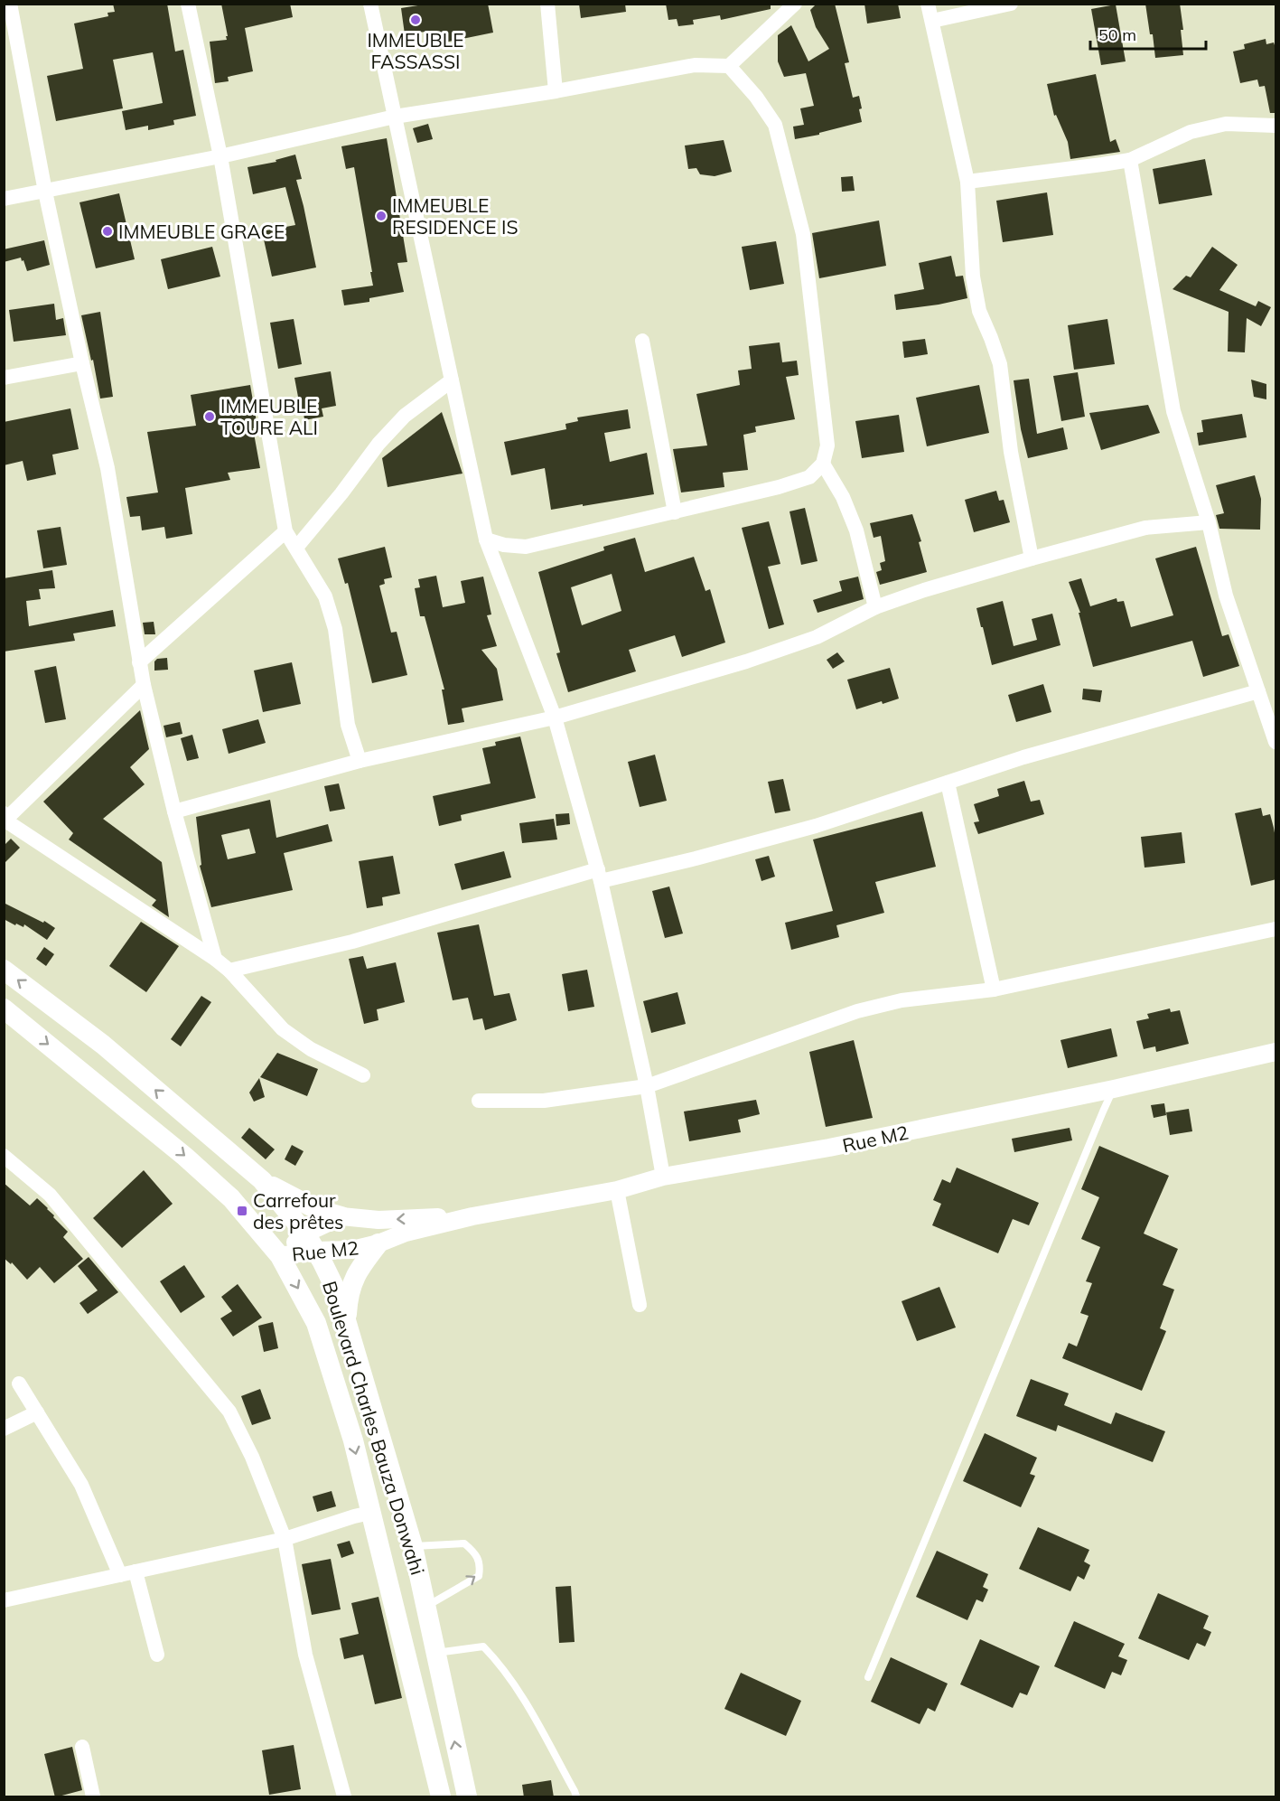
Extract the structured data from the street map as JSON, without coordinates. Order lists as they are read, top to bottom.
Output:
{
  "streets": {
    "main road": ["Boulevard Charles Bauza Donwahi"],
    "street": ["Rue M2"]
  },
  "crossings": [
    ["Rue M2", "Boulevard Charles Bauza Donwahi"]
  ],
  "places": {
    "other": [
      "IMMEUBLE FASSASSI",
      "IMMEUBLE RESIDENCE IS",
      "IMMEUBLE GRACE",
      "IMMEUBLE TOURE ALI"
    ],
    "transit": ["Carrefour des prêtes"]
  },
  "scale_bar": "50 m"
}
